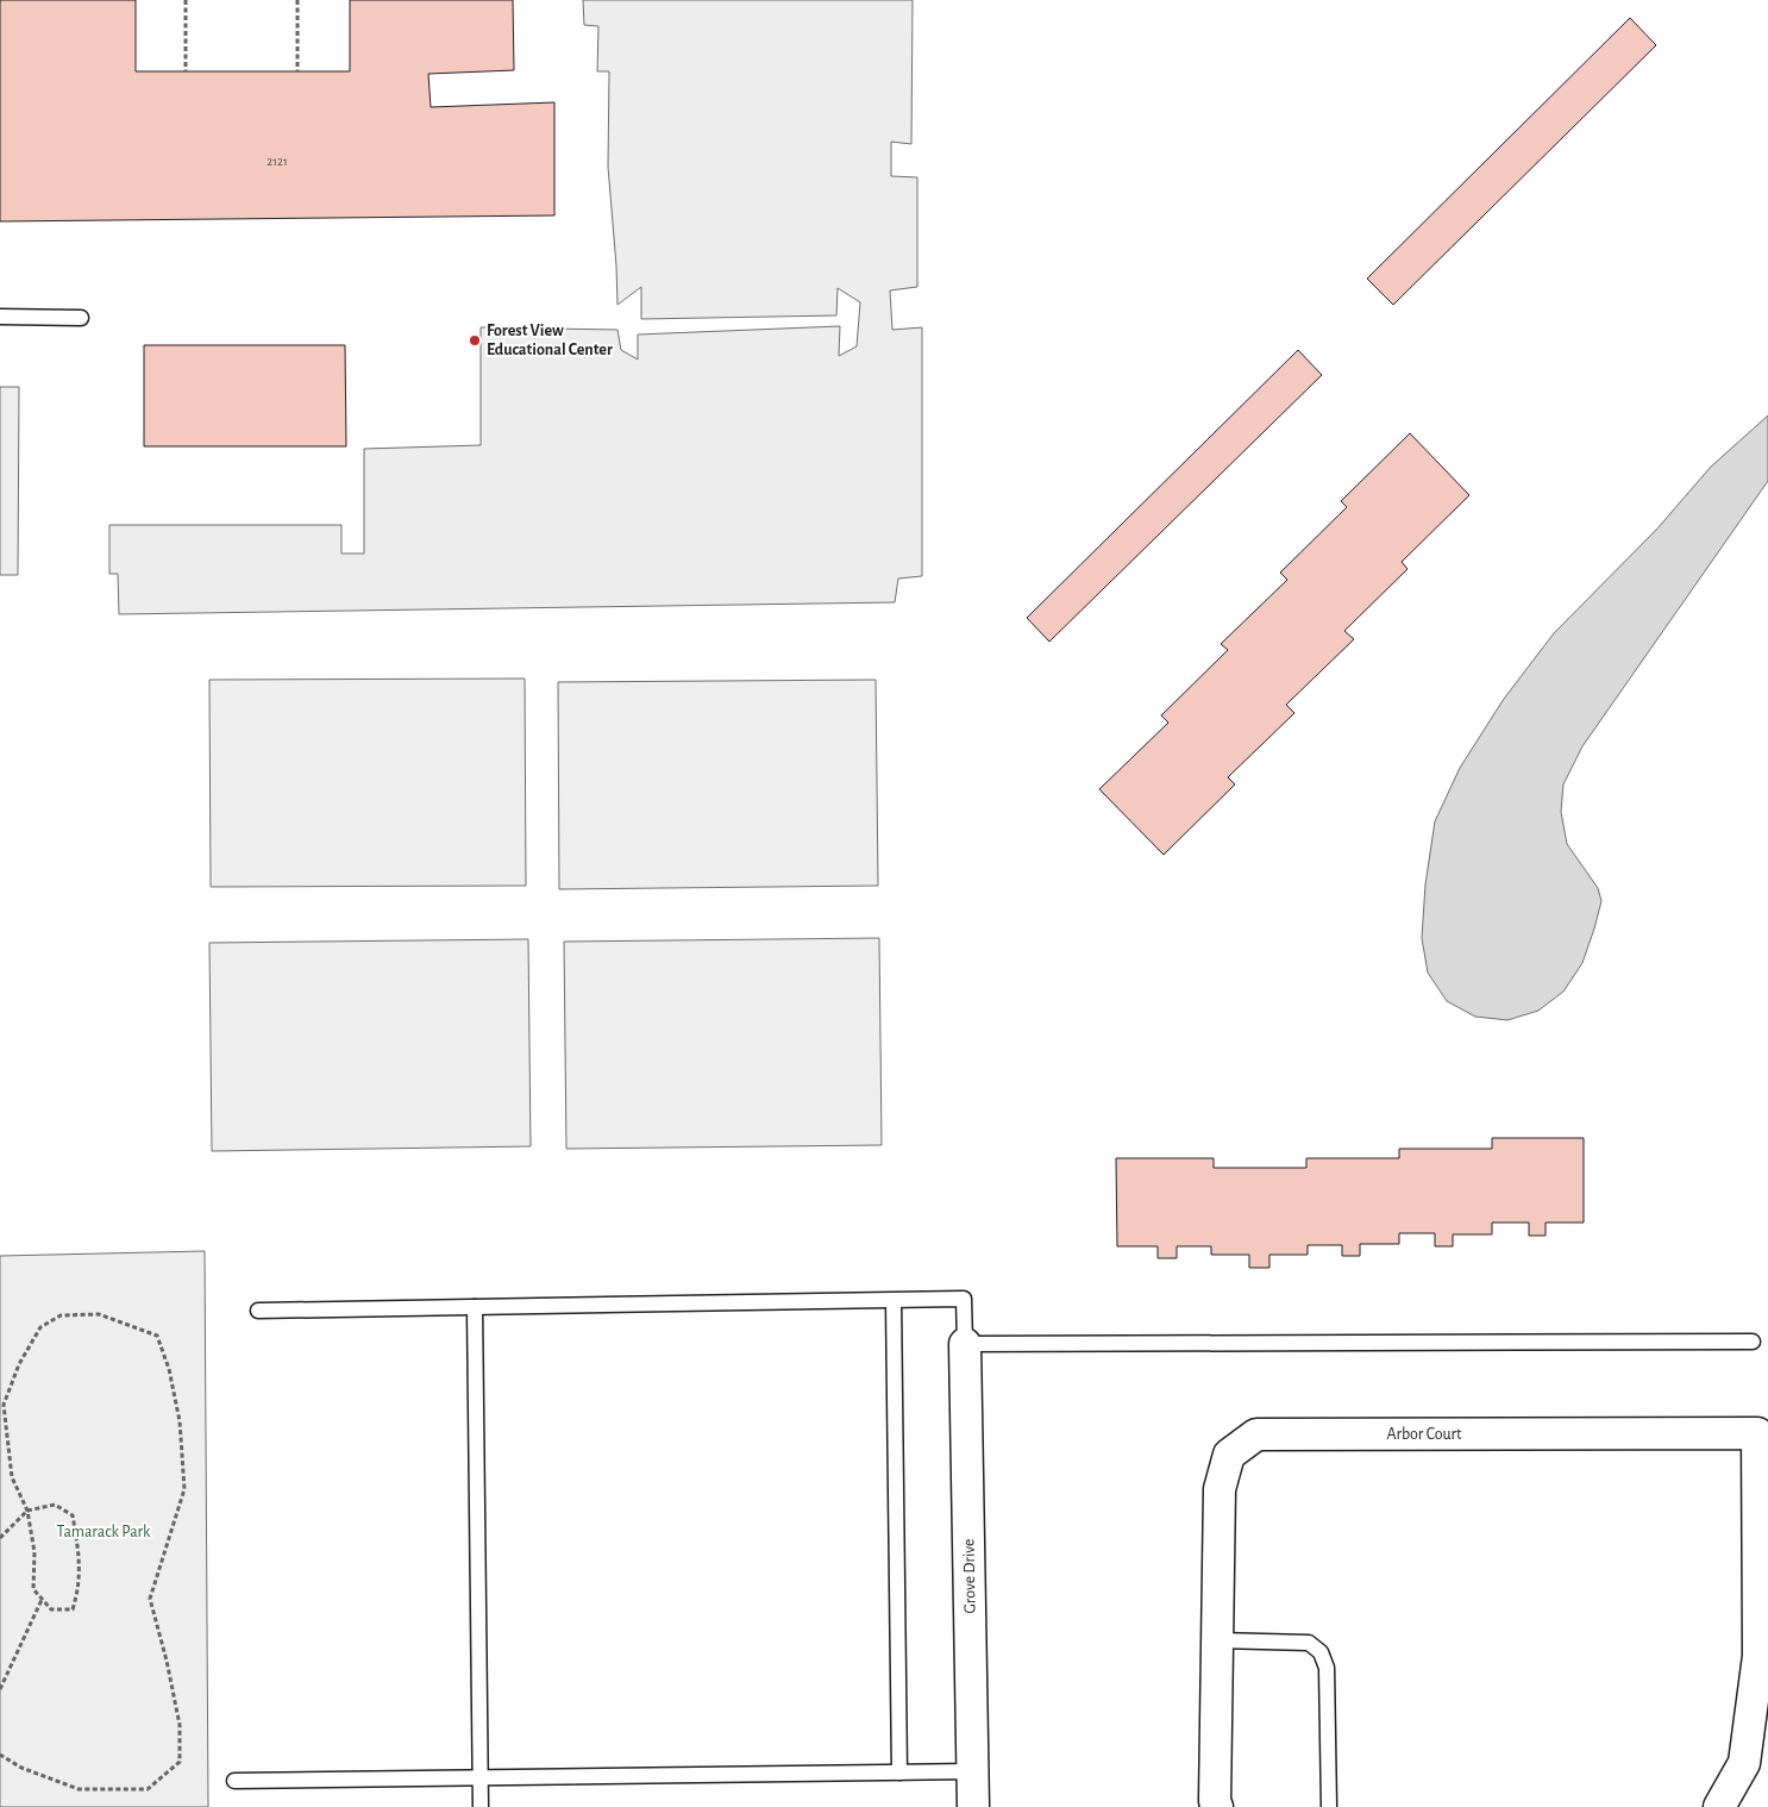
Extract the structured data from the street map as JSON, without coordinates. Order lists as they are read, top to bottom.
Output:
{
  "streets": {
    "street": ["Arbor Court", "Grove Drive"]
  },
  "parks": ["Tamarack Park"],
  "places": ["Forest View Educational Center"],
  "house_numbers": ["2121"]
}
